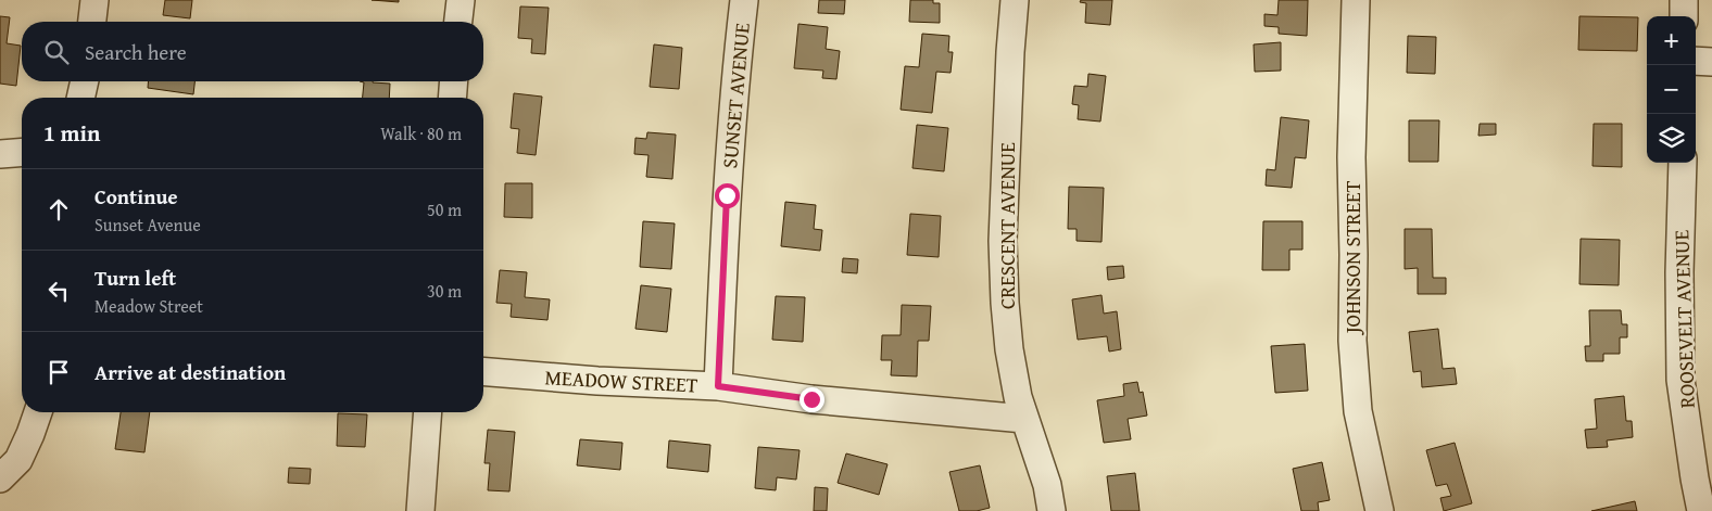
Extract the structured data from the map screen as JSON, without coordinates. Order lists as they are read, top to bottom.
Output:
{
  "streets": {
    "street": [
      "SUNSET AVENUE",
      "CRESCENT AVENUE",
      "JOHNSON STREET",
      "ROOSEVELT AVENUE",
      "MEADOW STREET"
    ]
  },
  "crossings": [
    ["SUNSET AVENUE", "MEADOW STREET"],
    ["CRESCENT AVENUE", "MEADOW STREET"]
  ],
  "page": {
    "map_buttons": ["+", "−"],
    "search": "Search here",
    "heading": ["1 min", "Walk · 80 m"],
    "list": [
      ["Continue", "Sunset Avenue", "50 m"],
      ["Turn left", "Meadow Street", "30 m"],
      "Arrive at destination"
    ]
  }
}
